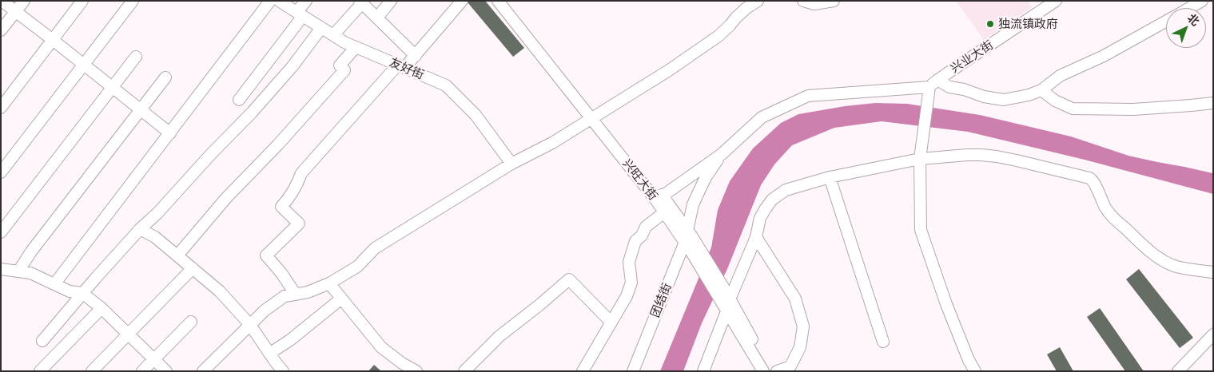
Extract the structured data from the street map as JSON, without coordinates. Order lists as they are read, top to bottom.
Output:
{
  "streets": {
    "street": [
      "兴业大街",
      "友好街",
      "兴旺大街",
      "团结街"
    ]
  },
  "crossings": [
    ["兴旺大街", "团结街"]
  ],
  "places": ["独流镇政府"],
  "north": "top right"
}
